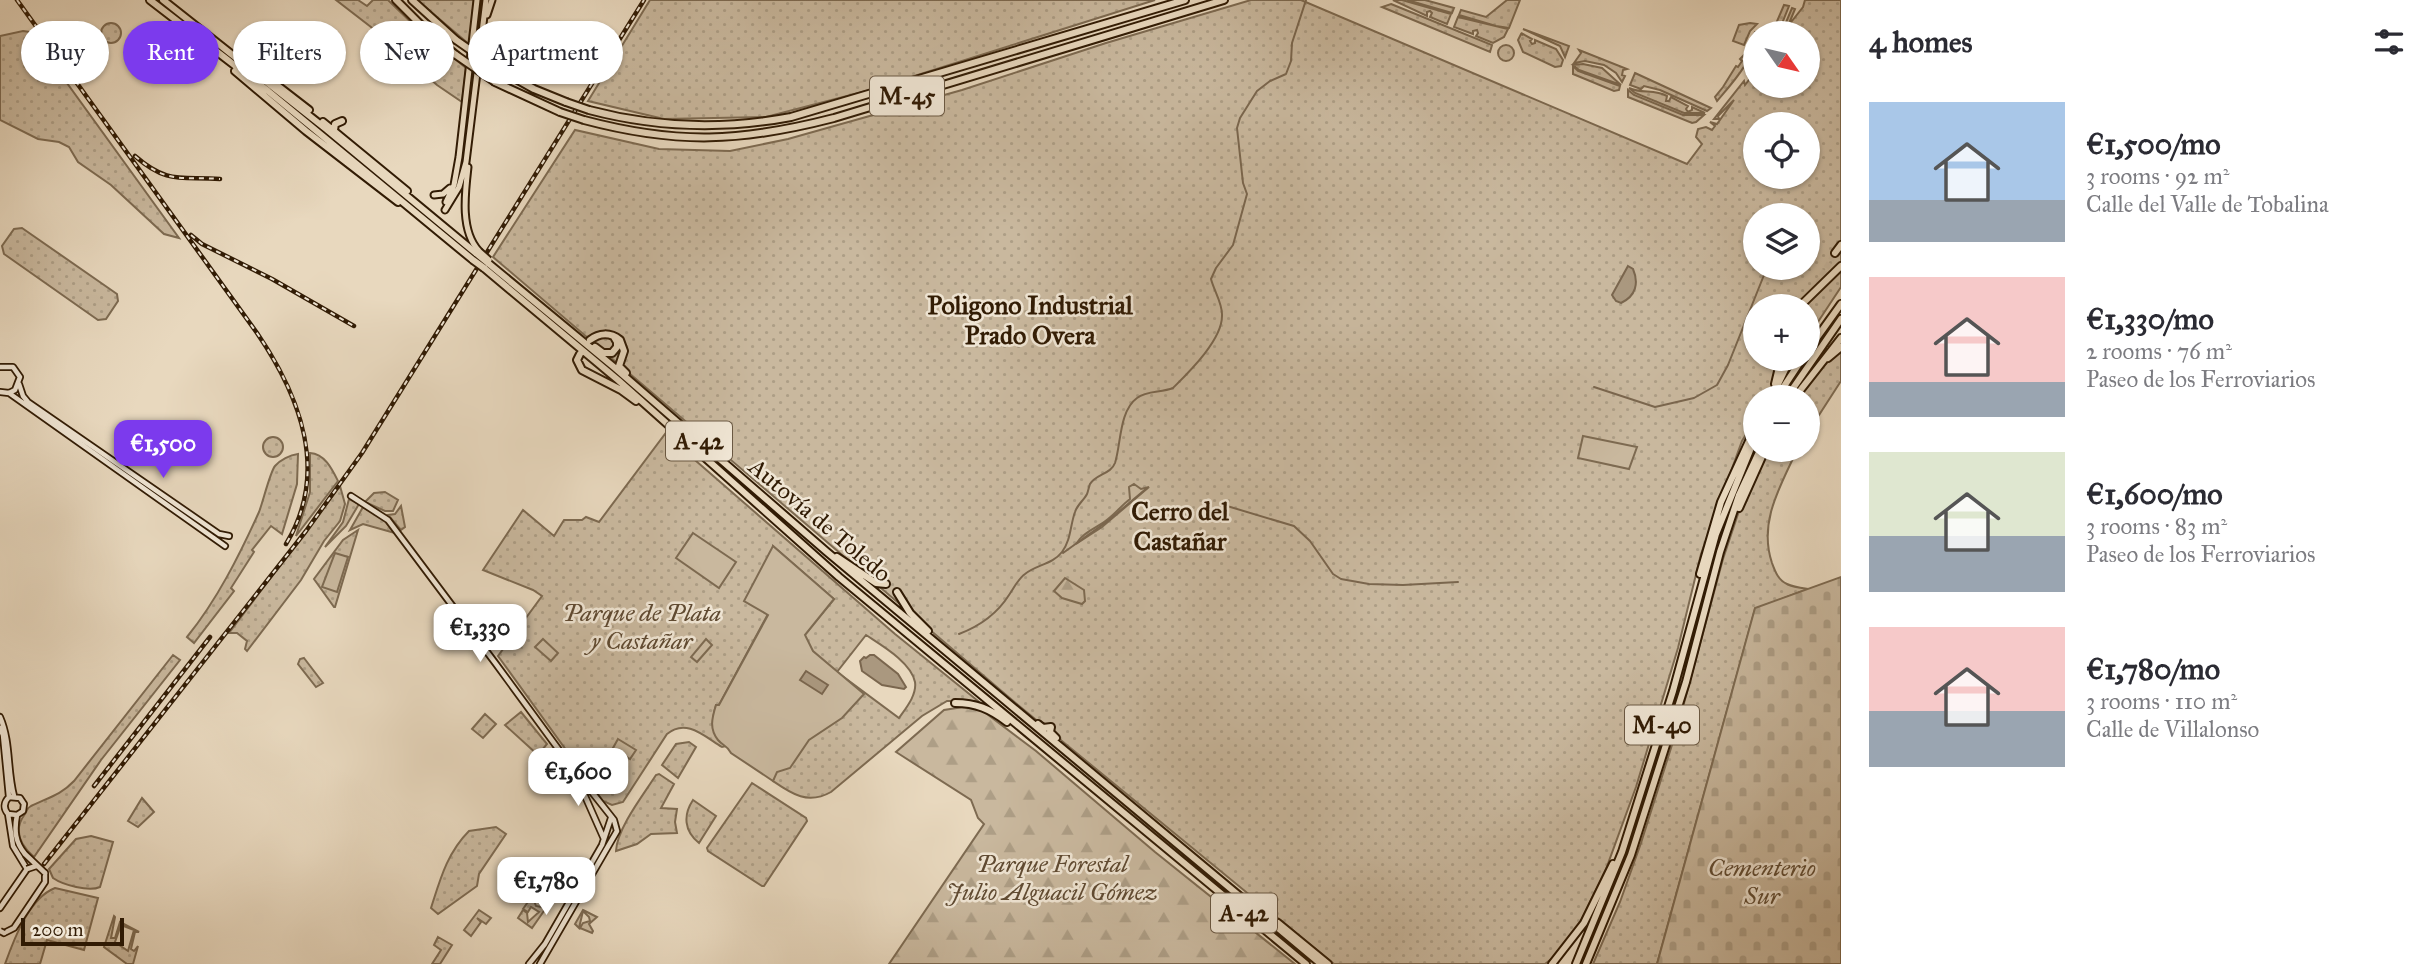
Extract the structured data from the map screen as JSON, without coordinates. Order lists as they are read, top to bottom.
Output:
{
  "streets": {
    "highway": [
      "M-45",
      "A-42",
      "Autovía de Toledo",
      "M-40"
    ]
  },
  "crossings": [
    ["A-42", "Autovía de Toledo"]
  ],
  "districts": ["Poligono Industrial Prado Overa", "Cerro del Castañar"],
  "parks": ["Parque de Plata y Castañar", "Parque Forestal Julio Alguacil Gómez", "Cementerio Sur"],
  "scale_bar": "200 m",
  "north": "bottom right",
  "page": {
    "heading": "4 homes",
    "map_buttons": ["+", "−"],
    "chip": [
      "Buy",
      "Rent",
      "Filters",
      "New",
      "Apartment"
    ],
    "list": [
      {
        "name": "€1,500/mo",
        "note": "3 rooms · 92 m² · Calle del Valle de Tobalina"
      },
      {
        "name": "€1,330/mo",
        "note": "2 rooms · 76 m² · Paseo de los Ferroviarios"
      },
      {
        "name": "€1,600/mo",
        "note": "3 rooms · 83 m² · Paseo de los Ferroviarios"
      },
      {
        "name": "€1,780/mo",
        "note": "3 rooms · 110 m² · Calle de Villalonso"
      }
    ],
    "price": [
      "€1,500",
      "€1,330",
      "€1,600",
      "€1,780"
    ],
    "scale": "200 m"
  }
}
